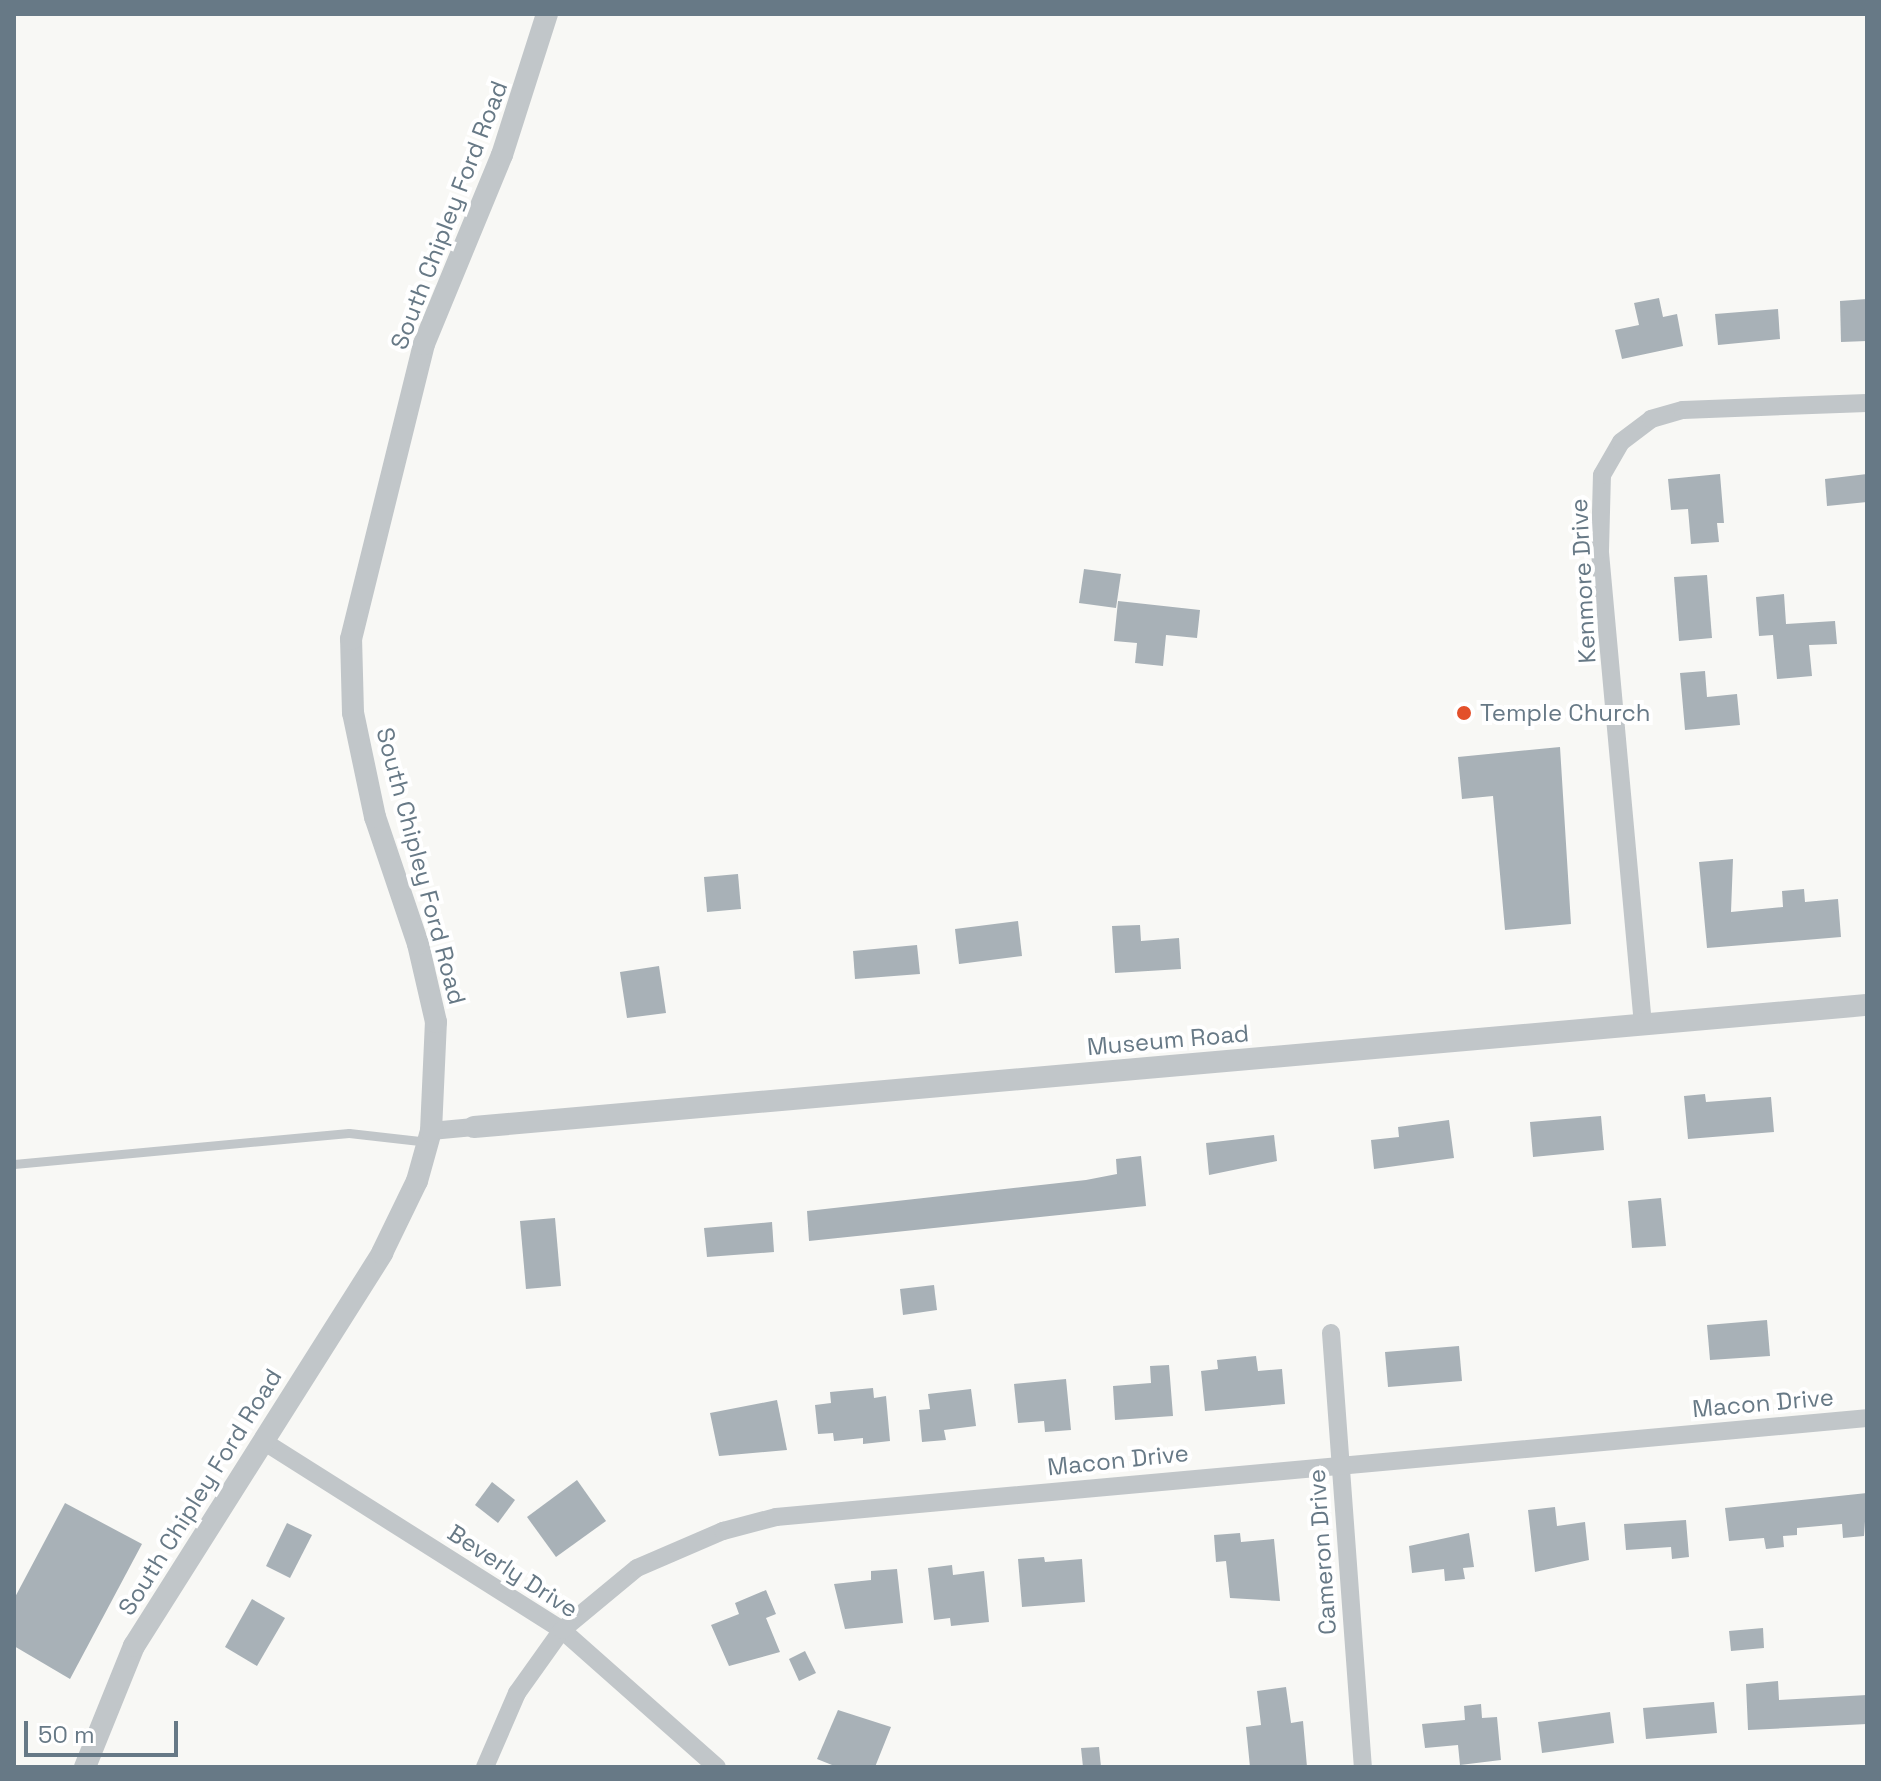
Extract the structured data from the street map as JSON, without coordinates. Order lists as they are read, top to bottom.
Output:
{
  "streets": {
    "street": [
      "South Chipley Ford Road",
      "Kenmore Drive",
      "Museum Road",
      "Macon Drive",
      "Cameron Drive",
      "Beverly Drive"
    ]
  },
  "crossings": [
    ["South Chipley Ford Road", "Beverly Drive"],
    ["Kenmore Drive", "Museum Road"],
    ["Macon Drive", "Cameron Drive"],
    ["Macon Drive", "Beverly Drive"]
  ],
  "places": ["Temple Church"],
  "scale_bar": "50 m"
}
